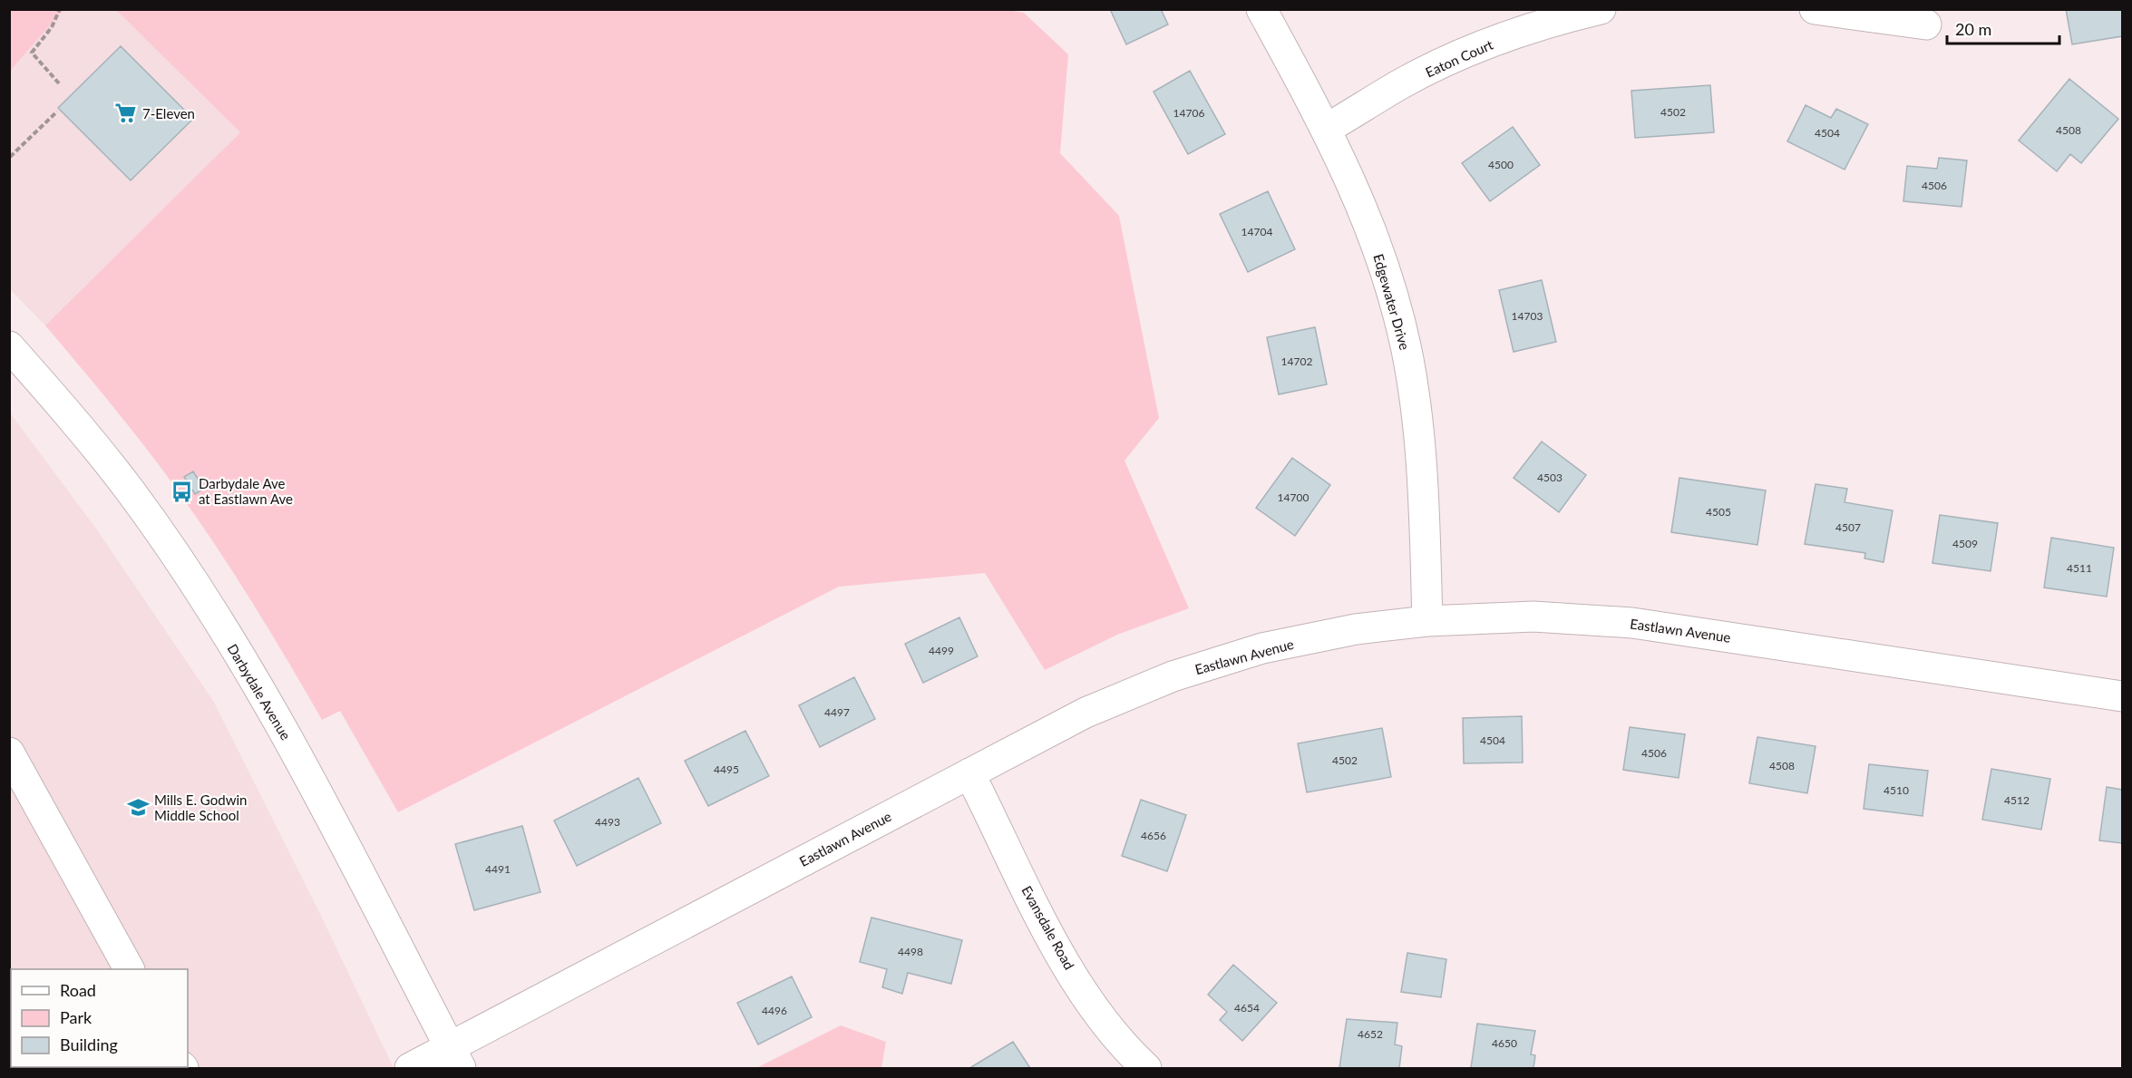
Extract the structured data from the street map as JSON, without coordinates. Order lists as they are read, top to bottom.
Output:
{
  "streets": {
    "street": [
      "Eaton Court",
      "Edgewater Drive",
      "Eastlawn Avenue",
      "Darbydale Avenue",
      "Evansdale Road"
    ]
  },
  "crossings": [
    ["Eaton Court", "Edgewater Drive"],
    ["Edgewater Drive", "Eastlawn Avenue"],
    ["Eastlawn Avenue", "Darbydale Avenue"],
    ["Eastlawn Avenue", "Evansdale Road"]
  ],
  "places": {
    "supermarket": ["7-Eleven"],
    "bus stop": ["Darbydale Ave at Eastlawn Ave"],
    "school or university": ["Mills E. Godwin Middle School"]
  },
  "house_numbers": [
    "4502",
    "14706",
    "4508",
    "4504",
    "4500",
    "4506",
    "14704",
    "14703",
    "14702",
    "4503",
    "14700",
    "4505",
    "4507",
    "4509",
    "4511",
    "4499",
    "4497",
    "4504",
    "4506",
    "4502",
    "4508",
    "4495",
    "4510",
    "4512",
    "4493",
    "4656",
    "4491",
    "4498",
    "4654",
    "4496",
    "4652",
    "4650"
  ],
  "legend": ["Road", "Park", "Building"],
  "scale_bar": "20 m"
}
